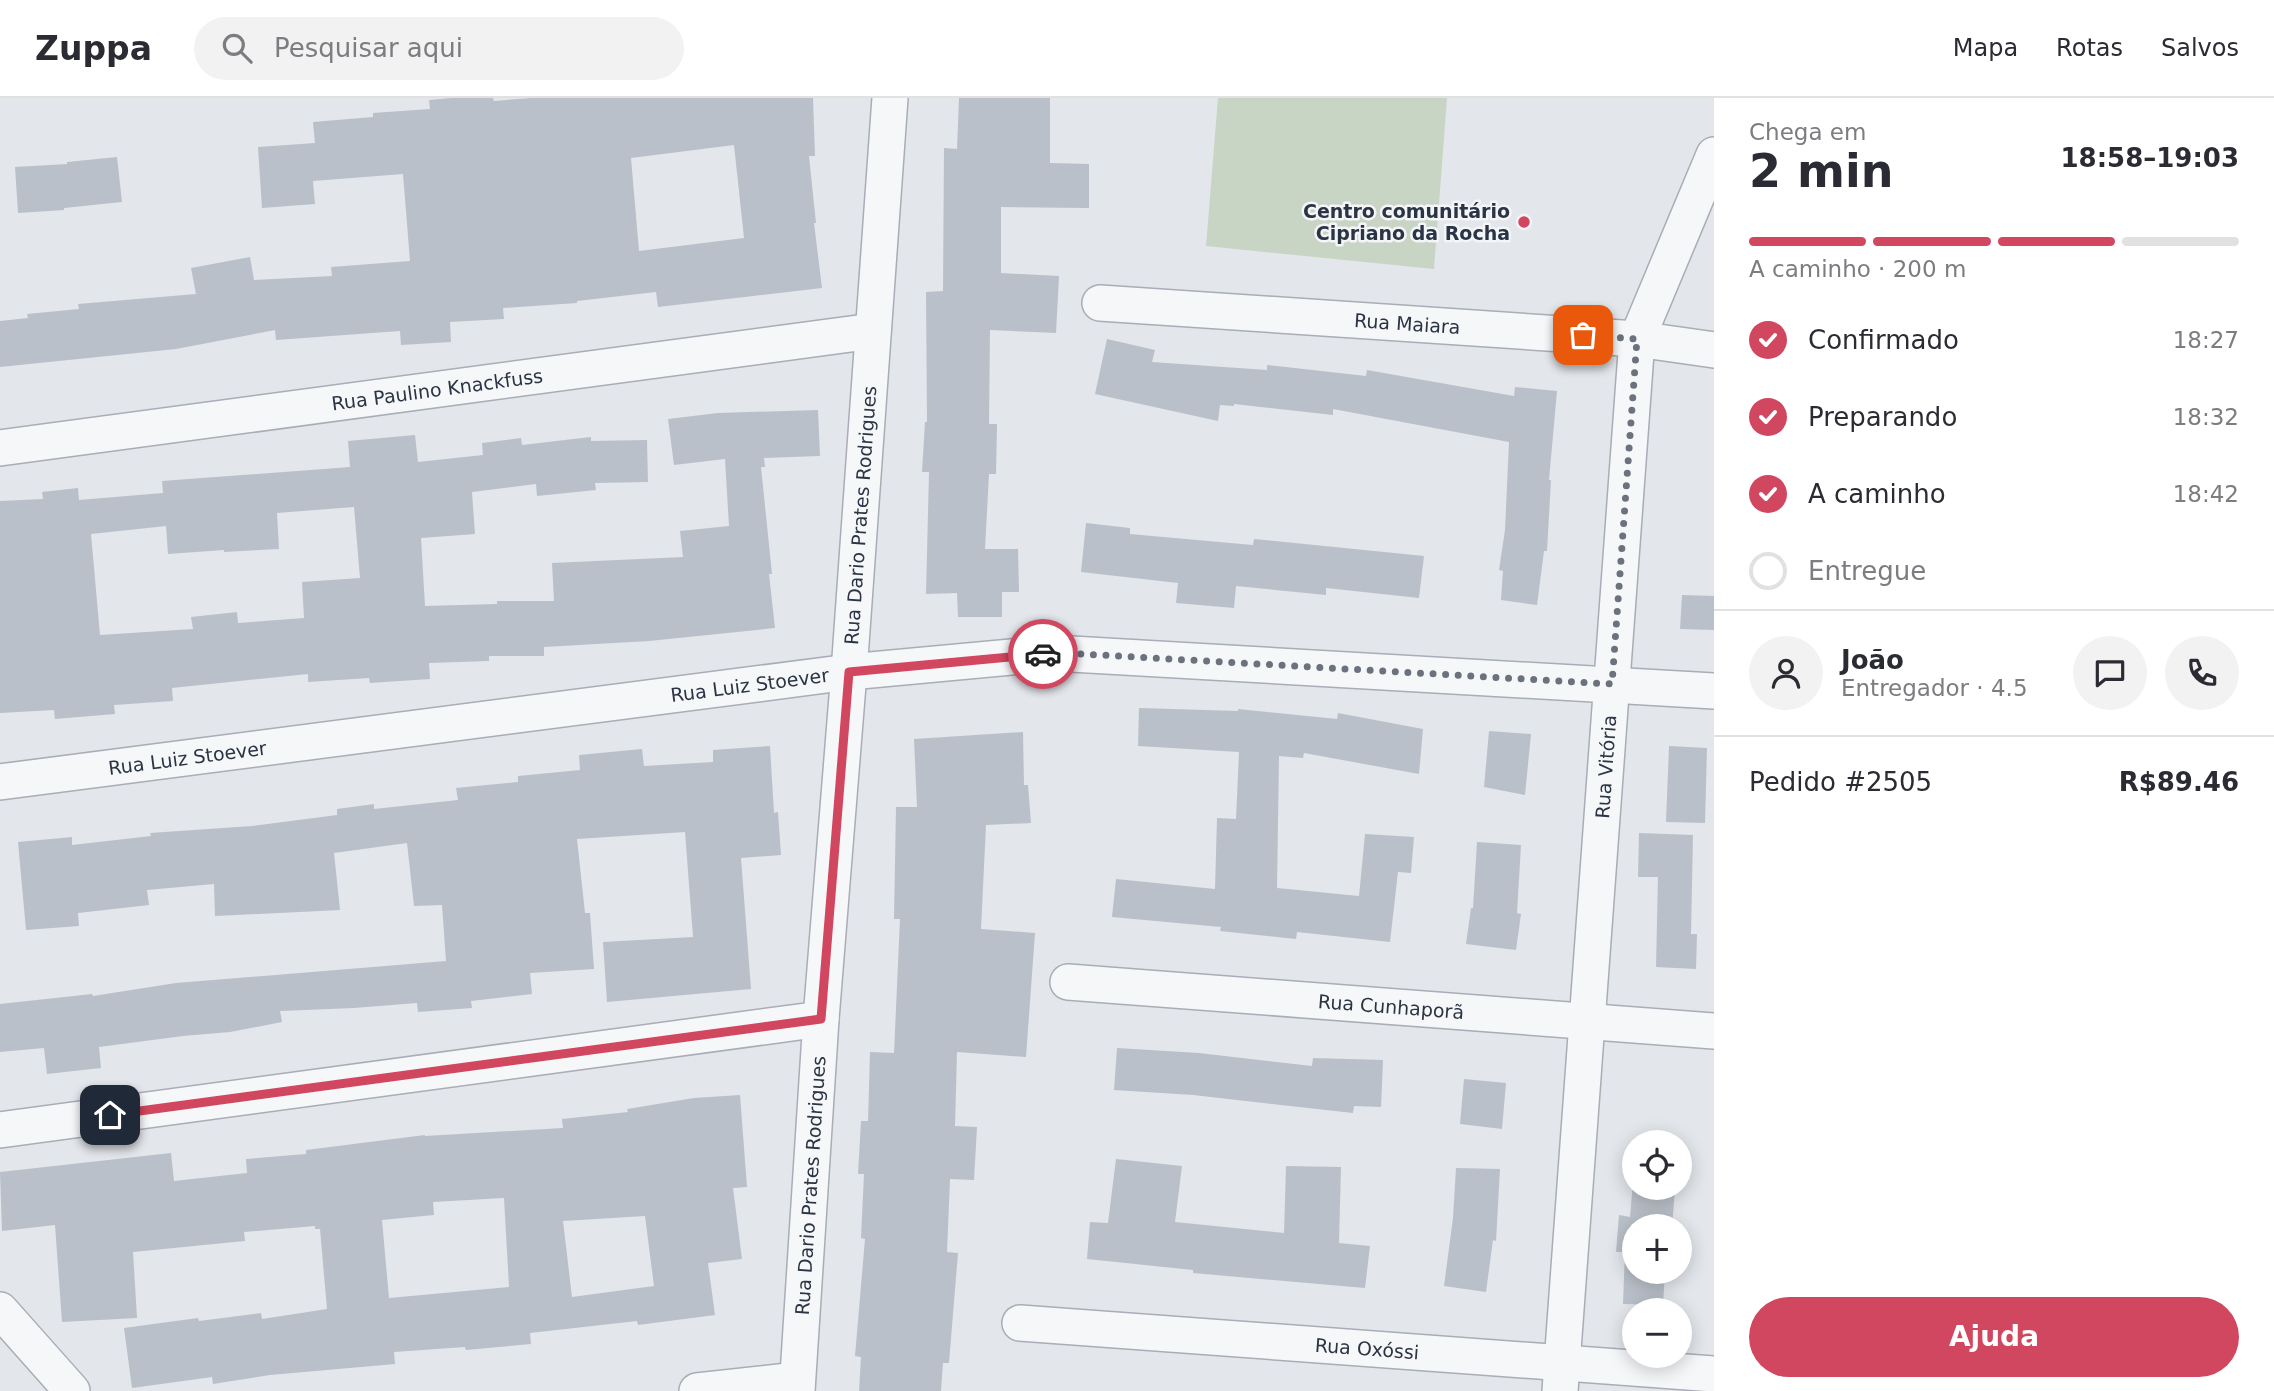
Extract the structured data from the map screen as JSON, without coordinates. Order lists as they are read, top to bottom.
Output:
{
  "streets": {
    "street": [
      "Rua Maiara",
      "Rua Paulino Knackfuss",
      "Rua Dario Prates Rodrigues",
      "Rua Luiz Stoever",
      "Rua Vitória",
      "Rua Cunhaporã",
      "Rua Oxóssi"
    ]
  },
  "crossings": [
    ["Rua Maiara", "Rua Vitória"],
    ["Rua Paulino Knackfuss", "Rua Dario Prates Rodrigues"],
    ["Rua Dario Prates Rodrigues", "Rua Luiz Stoever"],
    ["Rua Luiz Stoever", "Rua Vitória"],
    ["Rua Vitória", "Rua Cunhaporã"],
    ["Rua Vitória", "Rua Oxóssi"]
  ],
  "places": ["Centro comunitário Cipriano da Rocha"],
  "page": {
    "header": "Zuppa",
    "search": "Pesquisar aqui",
    "nav": ["Mapa", "Rotas", "Salvos"],
    "heading": ["2 min", "Chega em", "18:58–19:03"],
    "panel": [
      "João",
      "Entregador · 4.5",
      "Pedido #2505",
      "R$89.46"
    ],
    "bar": "A caminho · 200 m",
    "list": [
      ["Confirmado", "18:27"],
      ["Preparando", "18:32"],
      ["A caminho", "18:42"],
      "Entregue"
    ],
    "map_buttons": ["+", "−"],
    "buttons": "Ajuda"
  }
}
